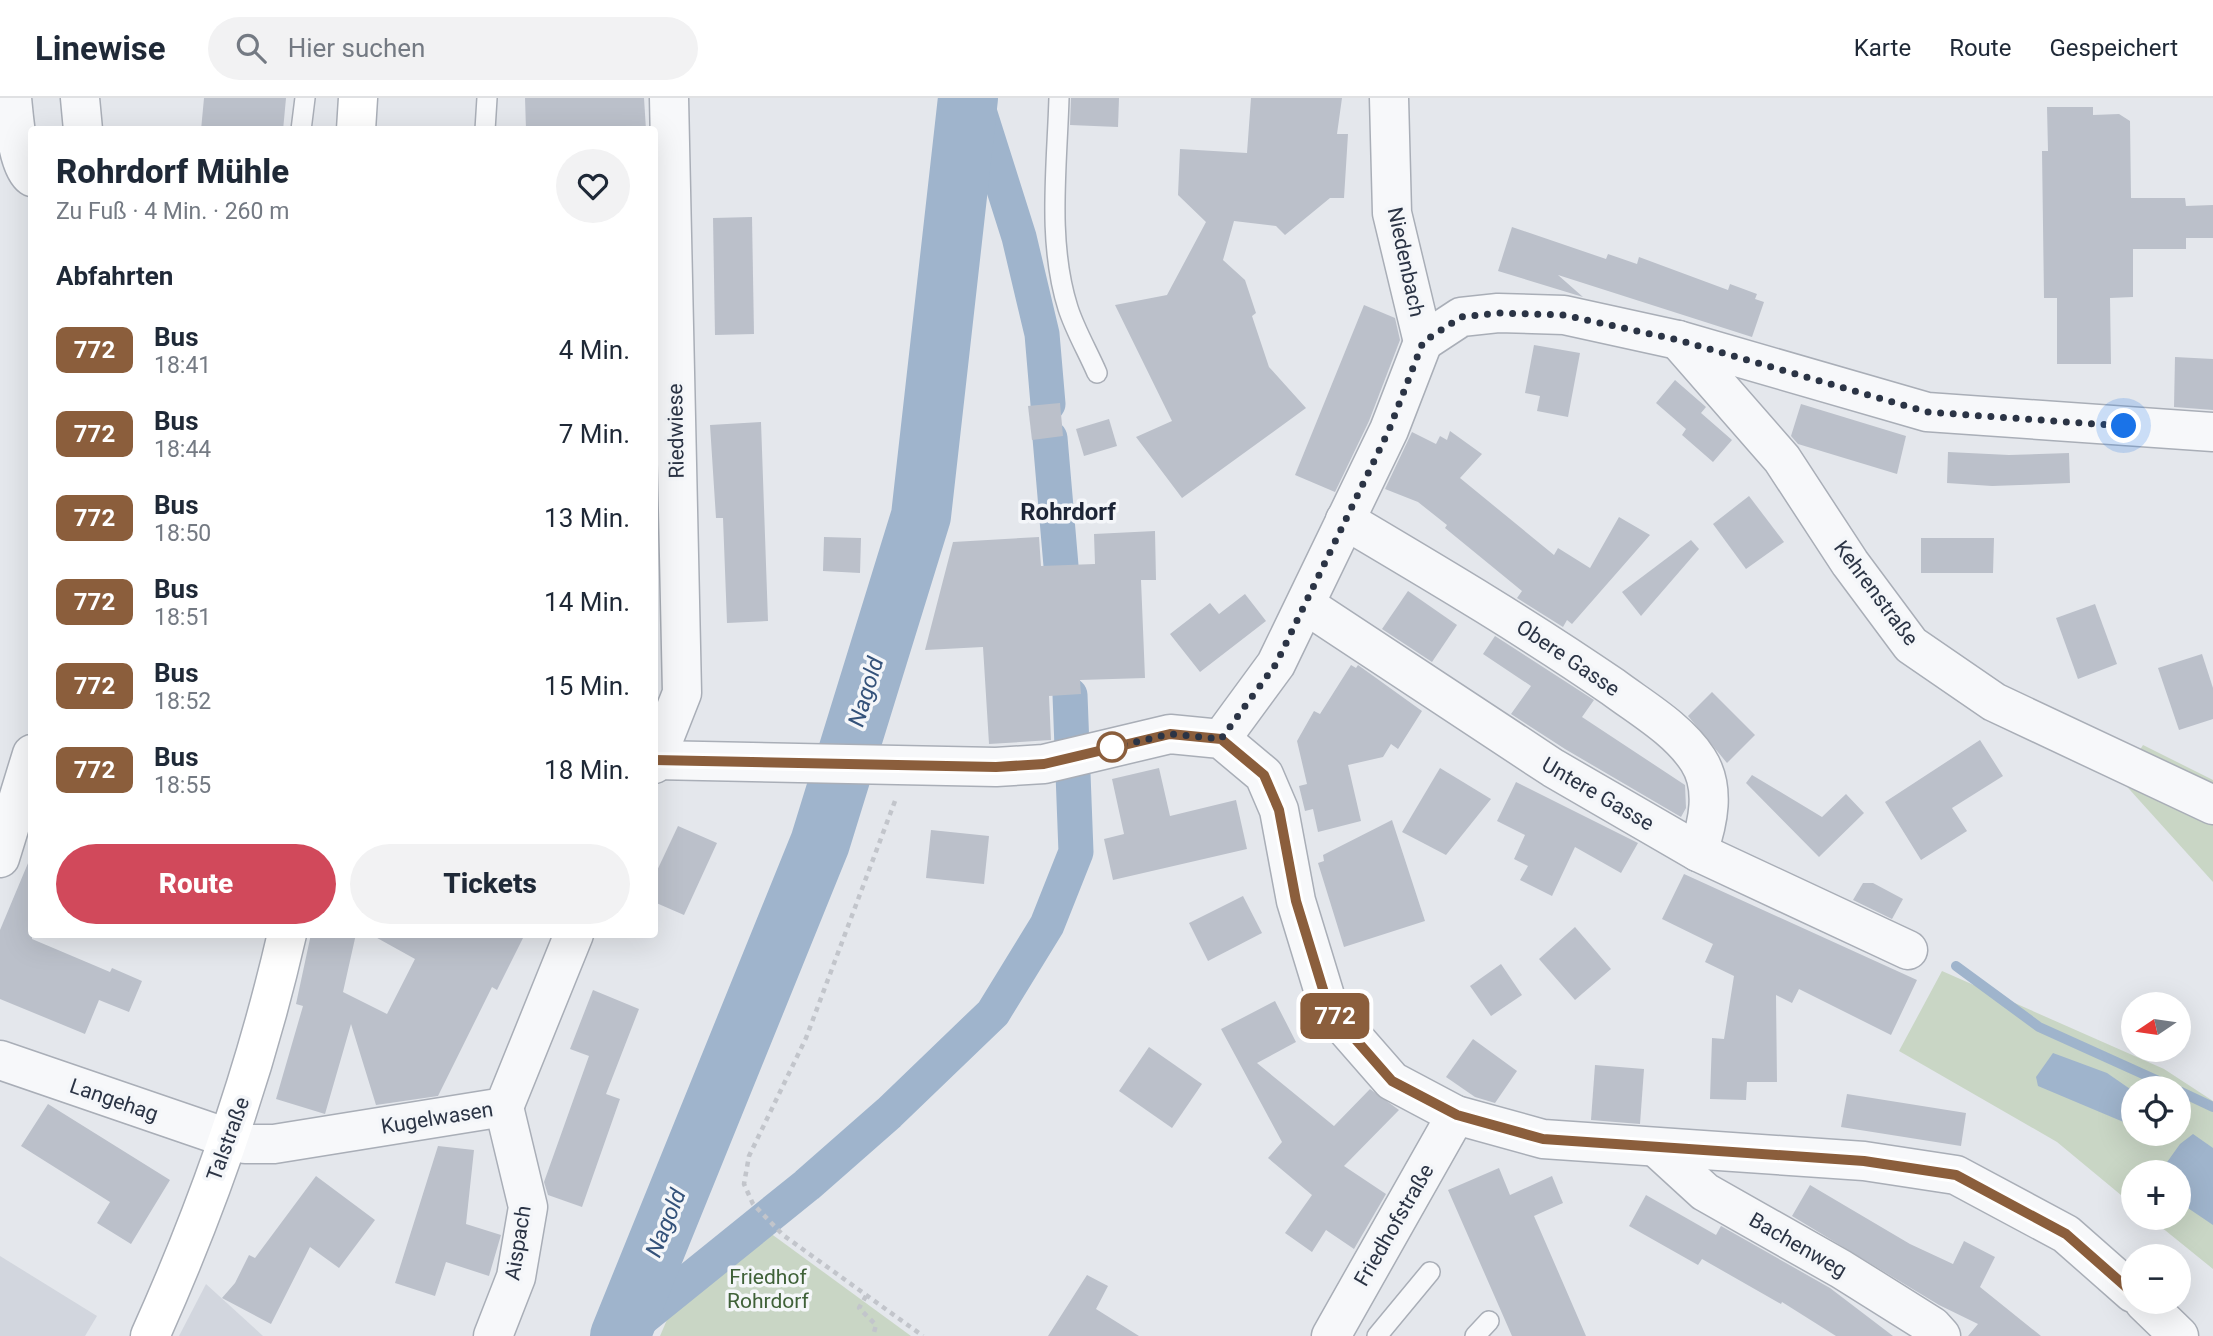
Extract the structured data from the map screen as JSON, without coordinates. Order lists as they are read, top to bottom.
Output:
{
  "streets": {
    "main road": ["Talstraße"],
    "street": [
      "Niedenbach",
      "Riedwiese",
      "Kehrenstraße",
      "Obere Gasse",
      "Untere Gasse",
      "Langehag",
      "Kugelwasen",
      "Friedhofstraße",
      "Aispach",
      "Bachenweg"
    ]
  },
  "crossings": [
    ["Obere Gasse", "Untere Gasse"],
    ["Langehag", "Kugelwasen"],
    ["Langehag", "Talstraße"],
    ["Kugelwasen", "Talstraße"],
    ["Kugelwasen", "Aispach"]
  ],
  "districts": ["Rohrdorf"],
  "water": ["Nagold"],
  "parks": ["Friedhof Rohrdorf"],
  "lines": ["bus line 772"],
  "north": "left",
  "page": {
    "header": "Linewise",
    "search": "Hier suchen",
    "nav": ["Karte", "Route", "Gespeichert"],
    "on_map": "772",
    "heading": [
      ["Rohrdorf Mühle", "Zu Fuß · 4 Min. · 260 m"],
      "Abfahrten"
    ],
    "list": [
      {
        "mark": "772",
        "name": "Bus",
        "note": "18:41",
        "value": "4 Min."
      },
      {
        "mark": "772",
        "name": "Bus",
        "note": "18:44",
        "value": "7 Min."
      },
      {
        "mark": "772",
        "name": "Bus",
        "note": "18:50",
        "value": "13 Min."
      },
      {
        "mark": "772",
        "name": "Bus",
        "note": "18:51",
        "value": "14 Min."
      },
      {
        "mark": "772",
        "name": "Bus",
        "note": "18:52",
        "value": "15 Min."
      },
      {
        "mark": "772",
        "name": "Bus",
        "note": "18:55",
        "value": "18 Min."
      }
    ],
    "buttons": ["Route", "Tickets"],
    "map_buttons": ["+", "−"]
  }
}
